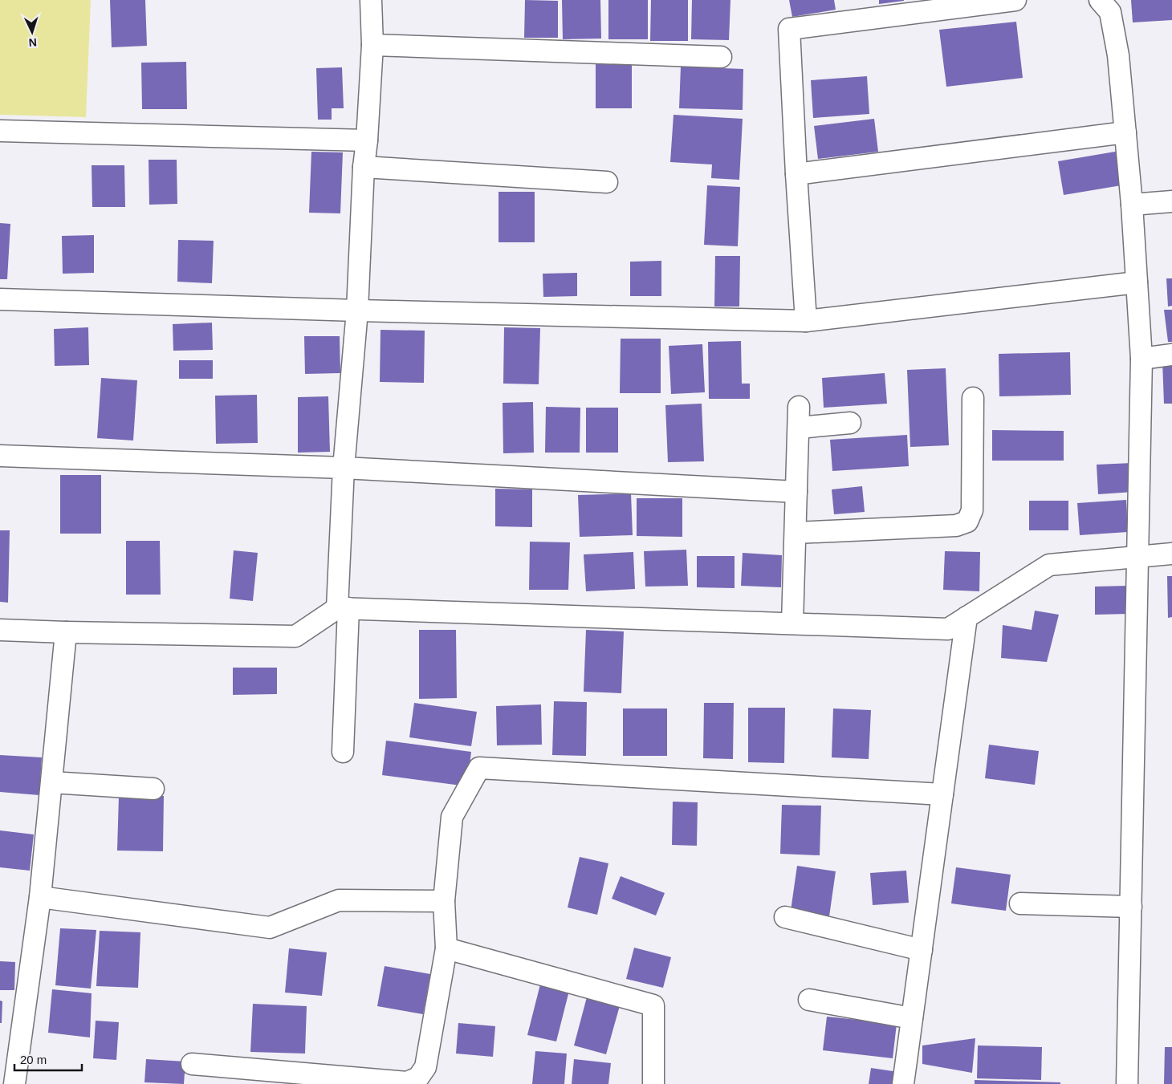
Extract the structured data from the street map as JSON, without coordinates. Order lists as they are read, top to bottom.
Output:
{
  "scale_bar": "20 m",
  "north": "bottom"
}
